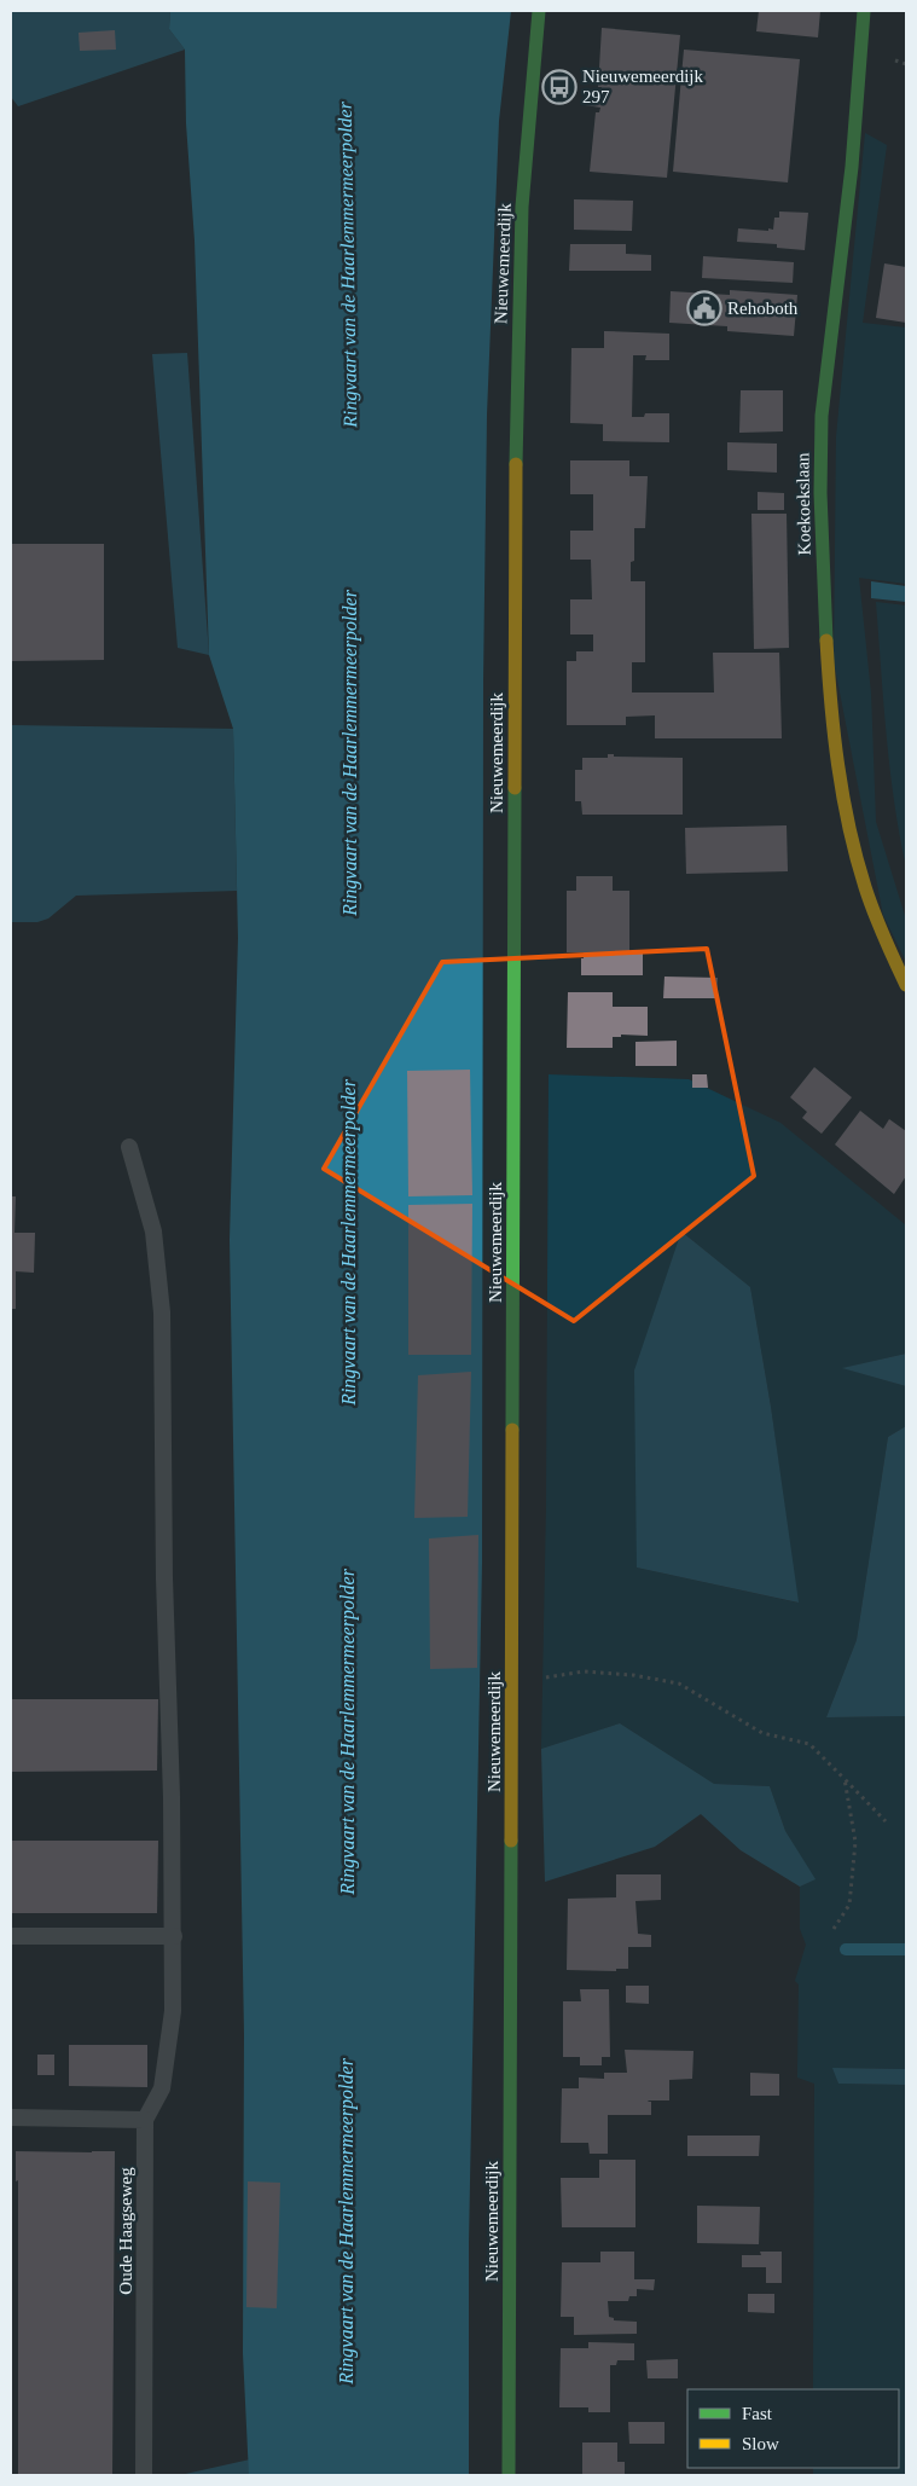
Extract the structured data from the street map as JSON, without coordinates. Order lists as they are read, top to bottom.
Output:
{
  "streets": {
    "street": ["Nieuwemeerdijk", "Koekoekslaan"],
    "lane": ["Oude Haagseweg"]
  },
  "water": ["Ringvaart van de Haarlemmermeerpolder"],
  "places": {
    "bus stop": ["Nieuwemeerdijk 297"],
    "public building": ["Rehoboth"]
  },
  "legend": ["Fast", "Slow"]
}
